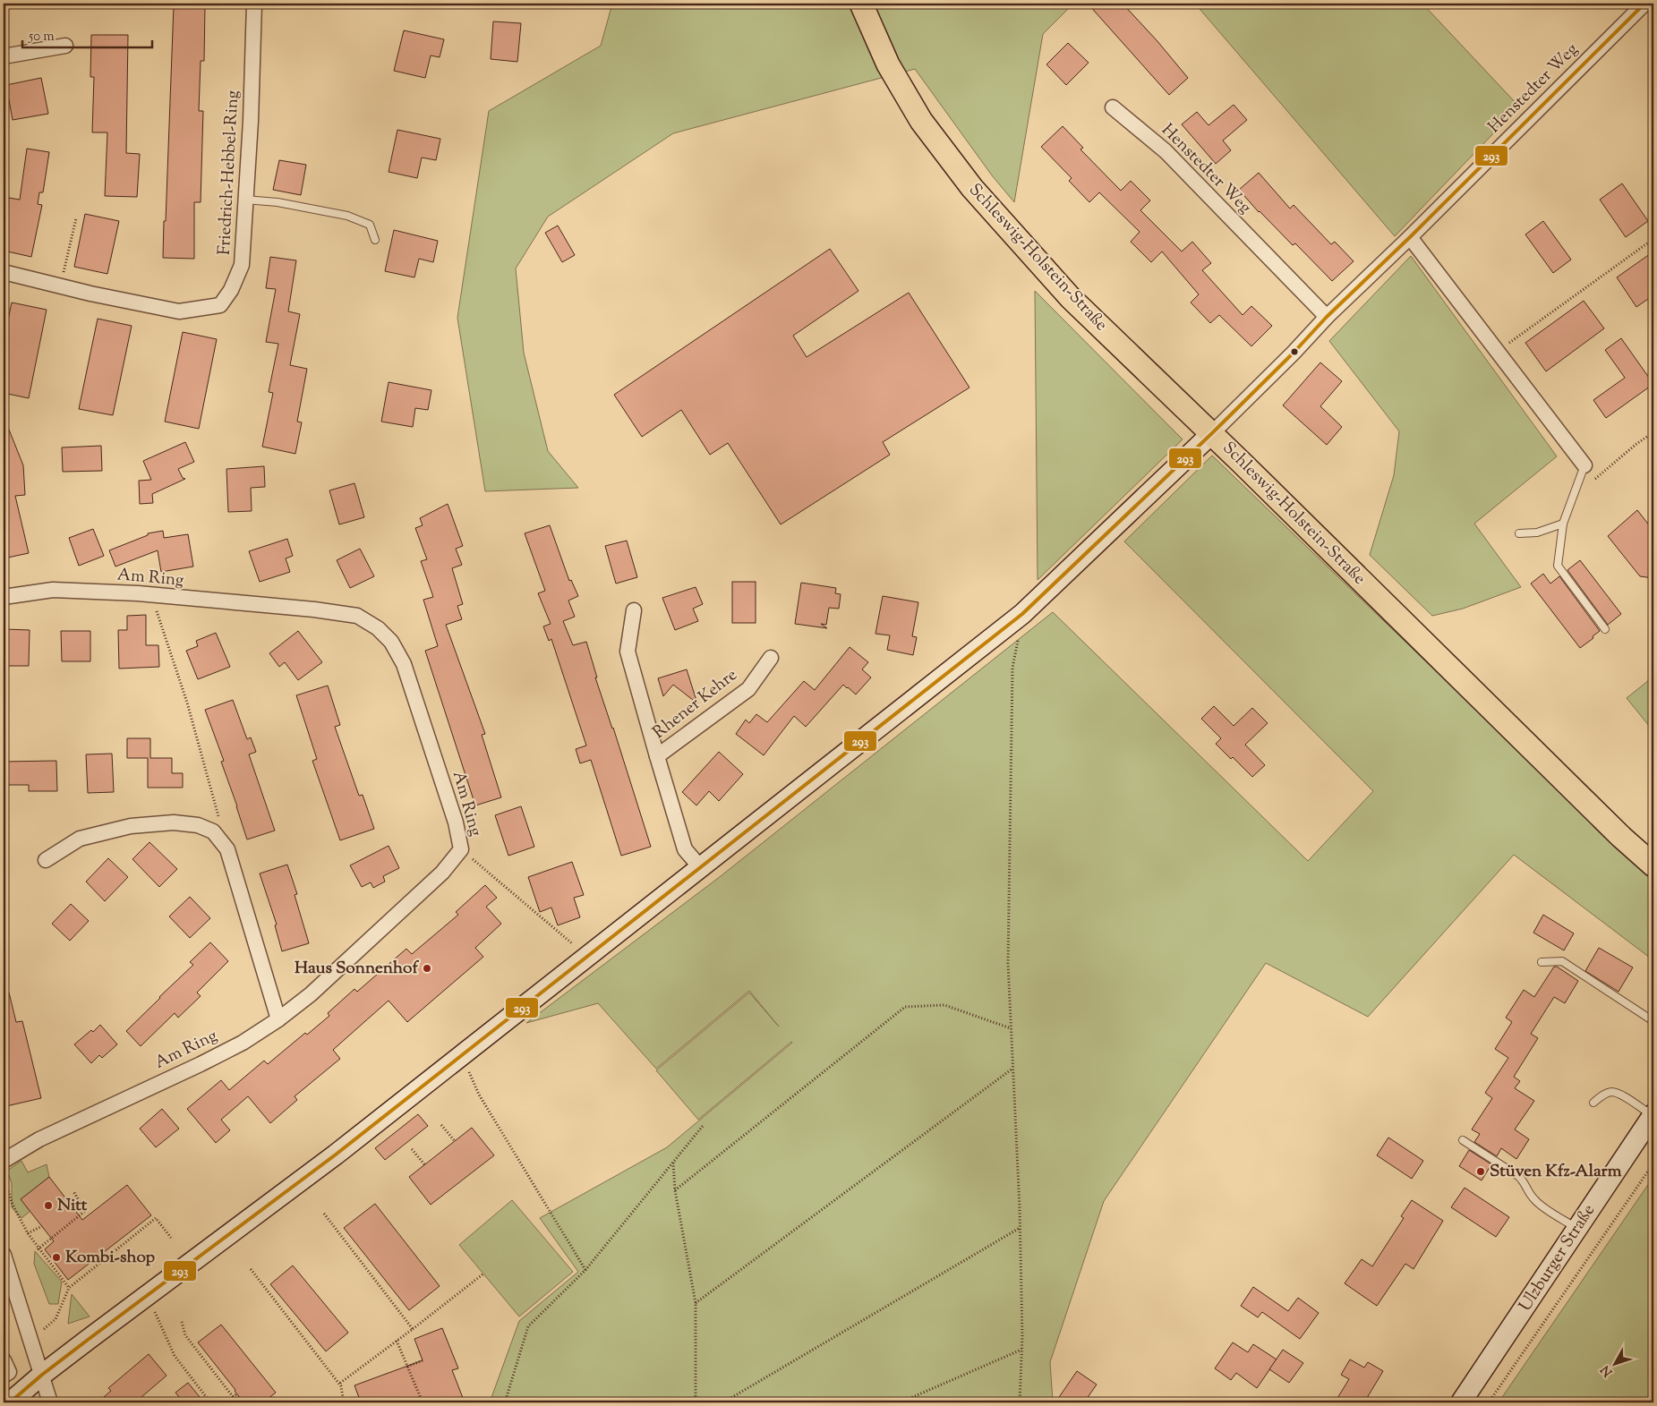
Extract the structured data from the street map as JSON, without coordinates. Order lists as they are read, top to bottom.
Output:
{
  "streets": {
    "main road": ["Schleswig-Holstein-Straße"],
    "street": [
      "Henstedter Weg",
      "Friedrich-Hebbel-Ring",
      "Am Ring",
      "Rhener Kehre",
      "Ulzburger Straße"
    ]
  },
  "crossings": [
    ["Henstedter Weg", "Schleswig-Holstein-Straße"]
  ],
  "places": [
    "Haus Sonnenhof",
    "Stüven Kfz-Alarm",
    "Nitt",
    "Kombi-shop"
  ],
  "lines": ["transit line 293"],
  "scale_bar": "50 m",
  "north": "bottom left"
}
